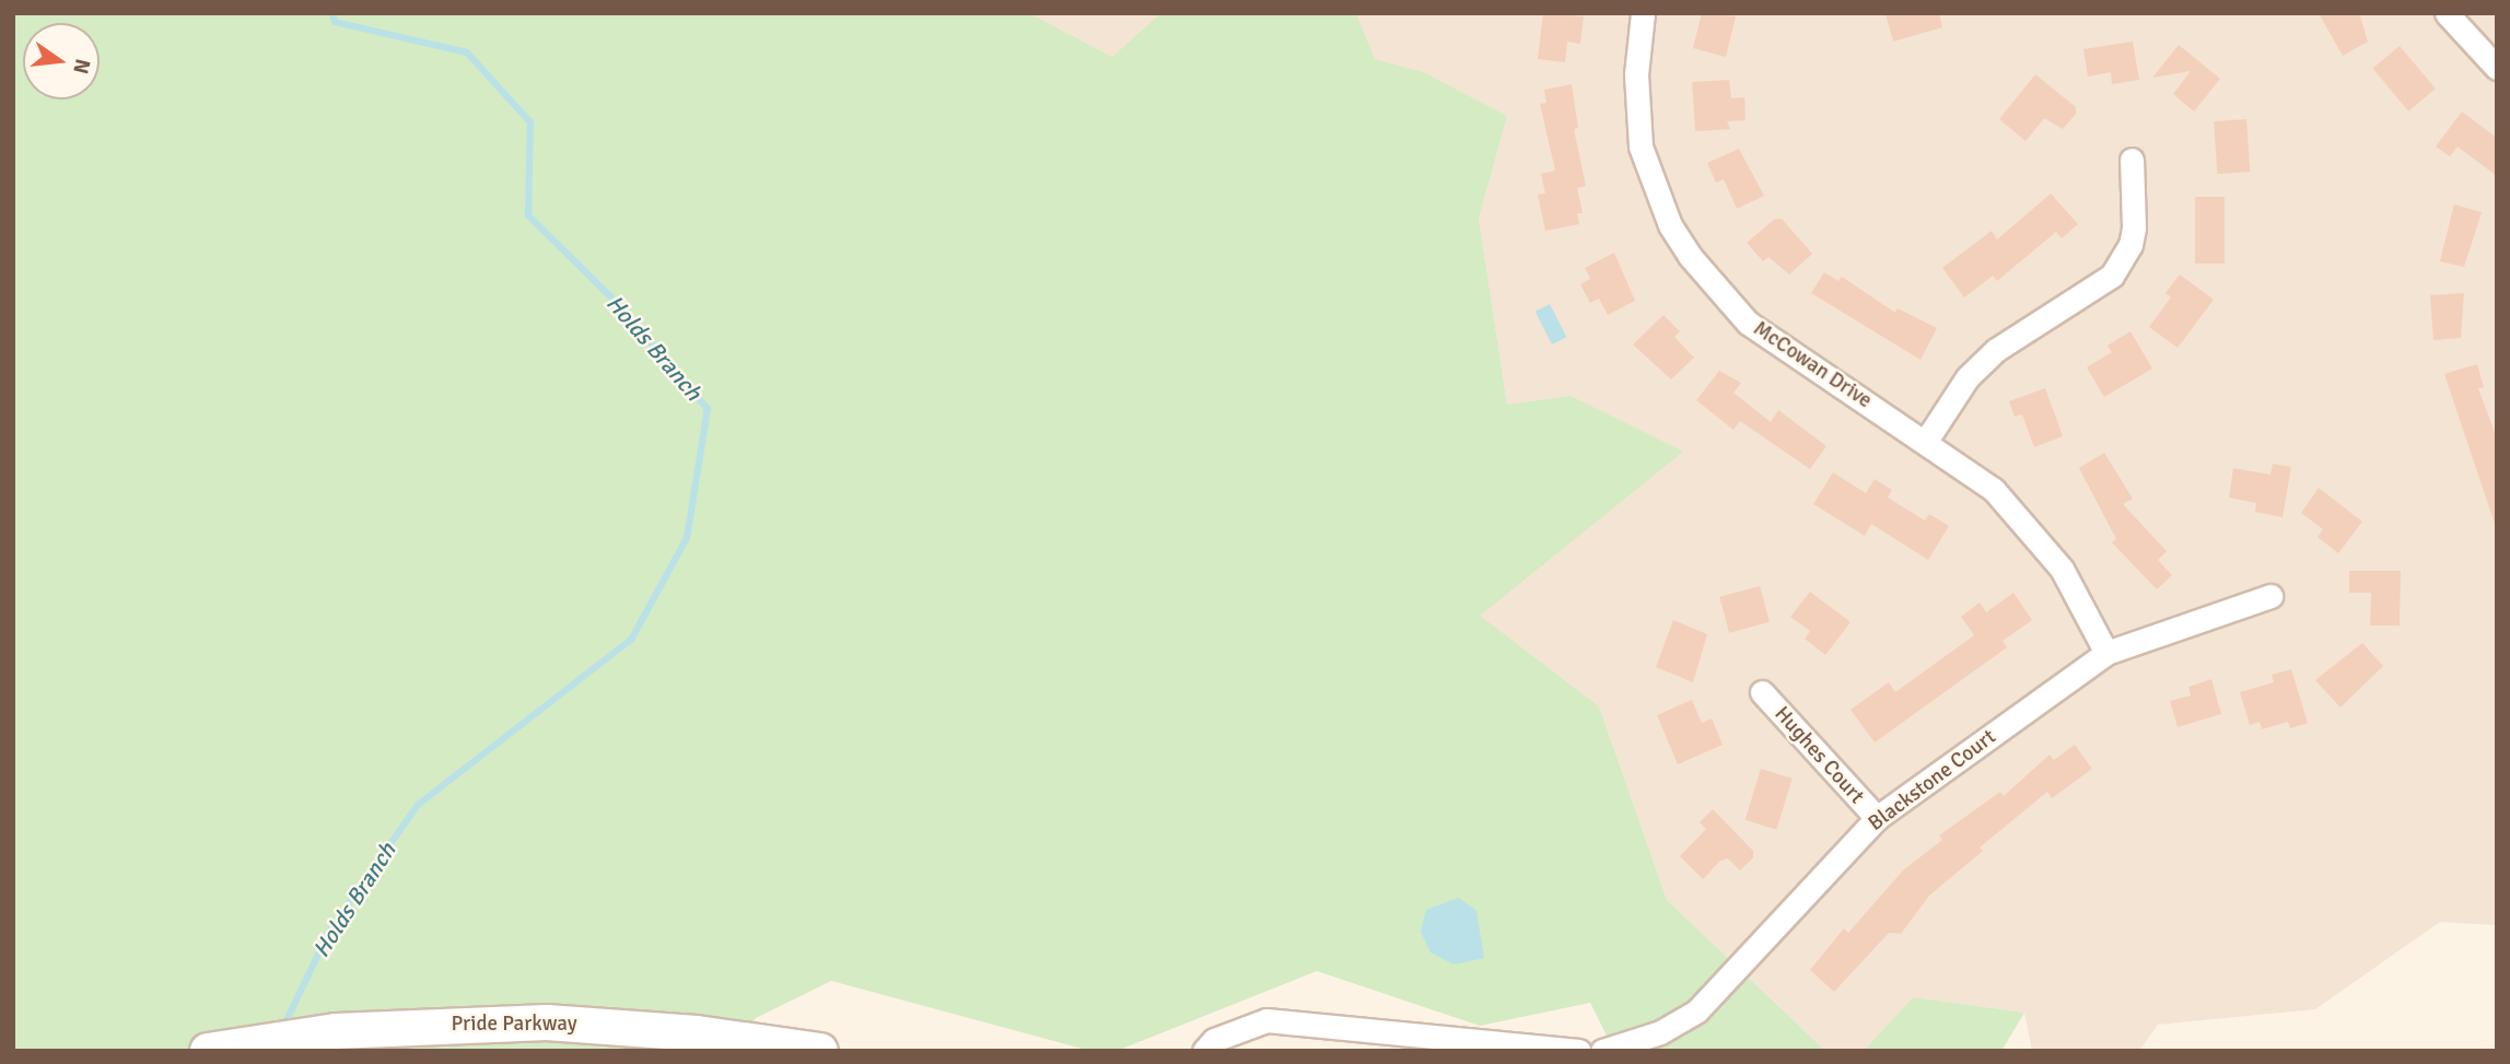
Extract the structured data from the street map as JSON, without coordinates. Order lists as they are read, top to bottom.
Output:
{
  "streets": {
    "main road": ["Pride Parkway"],
    "street": ["McCowan Drive", "Hughes Court", "Blackstone Court"]
  },
  "crossings": [
    ["McCowan Drive", "Blackstone Court"],
    ["Hughes Court", "Blackstone Court"]
  ],
  "water": ["Holds Branch"],
  "north": "right"
}
